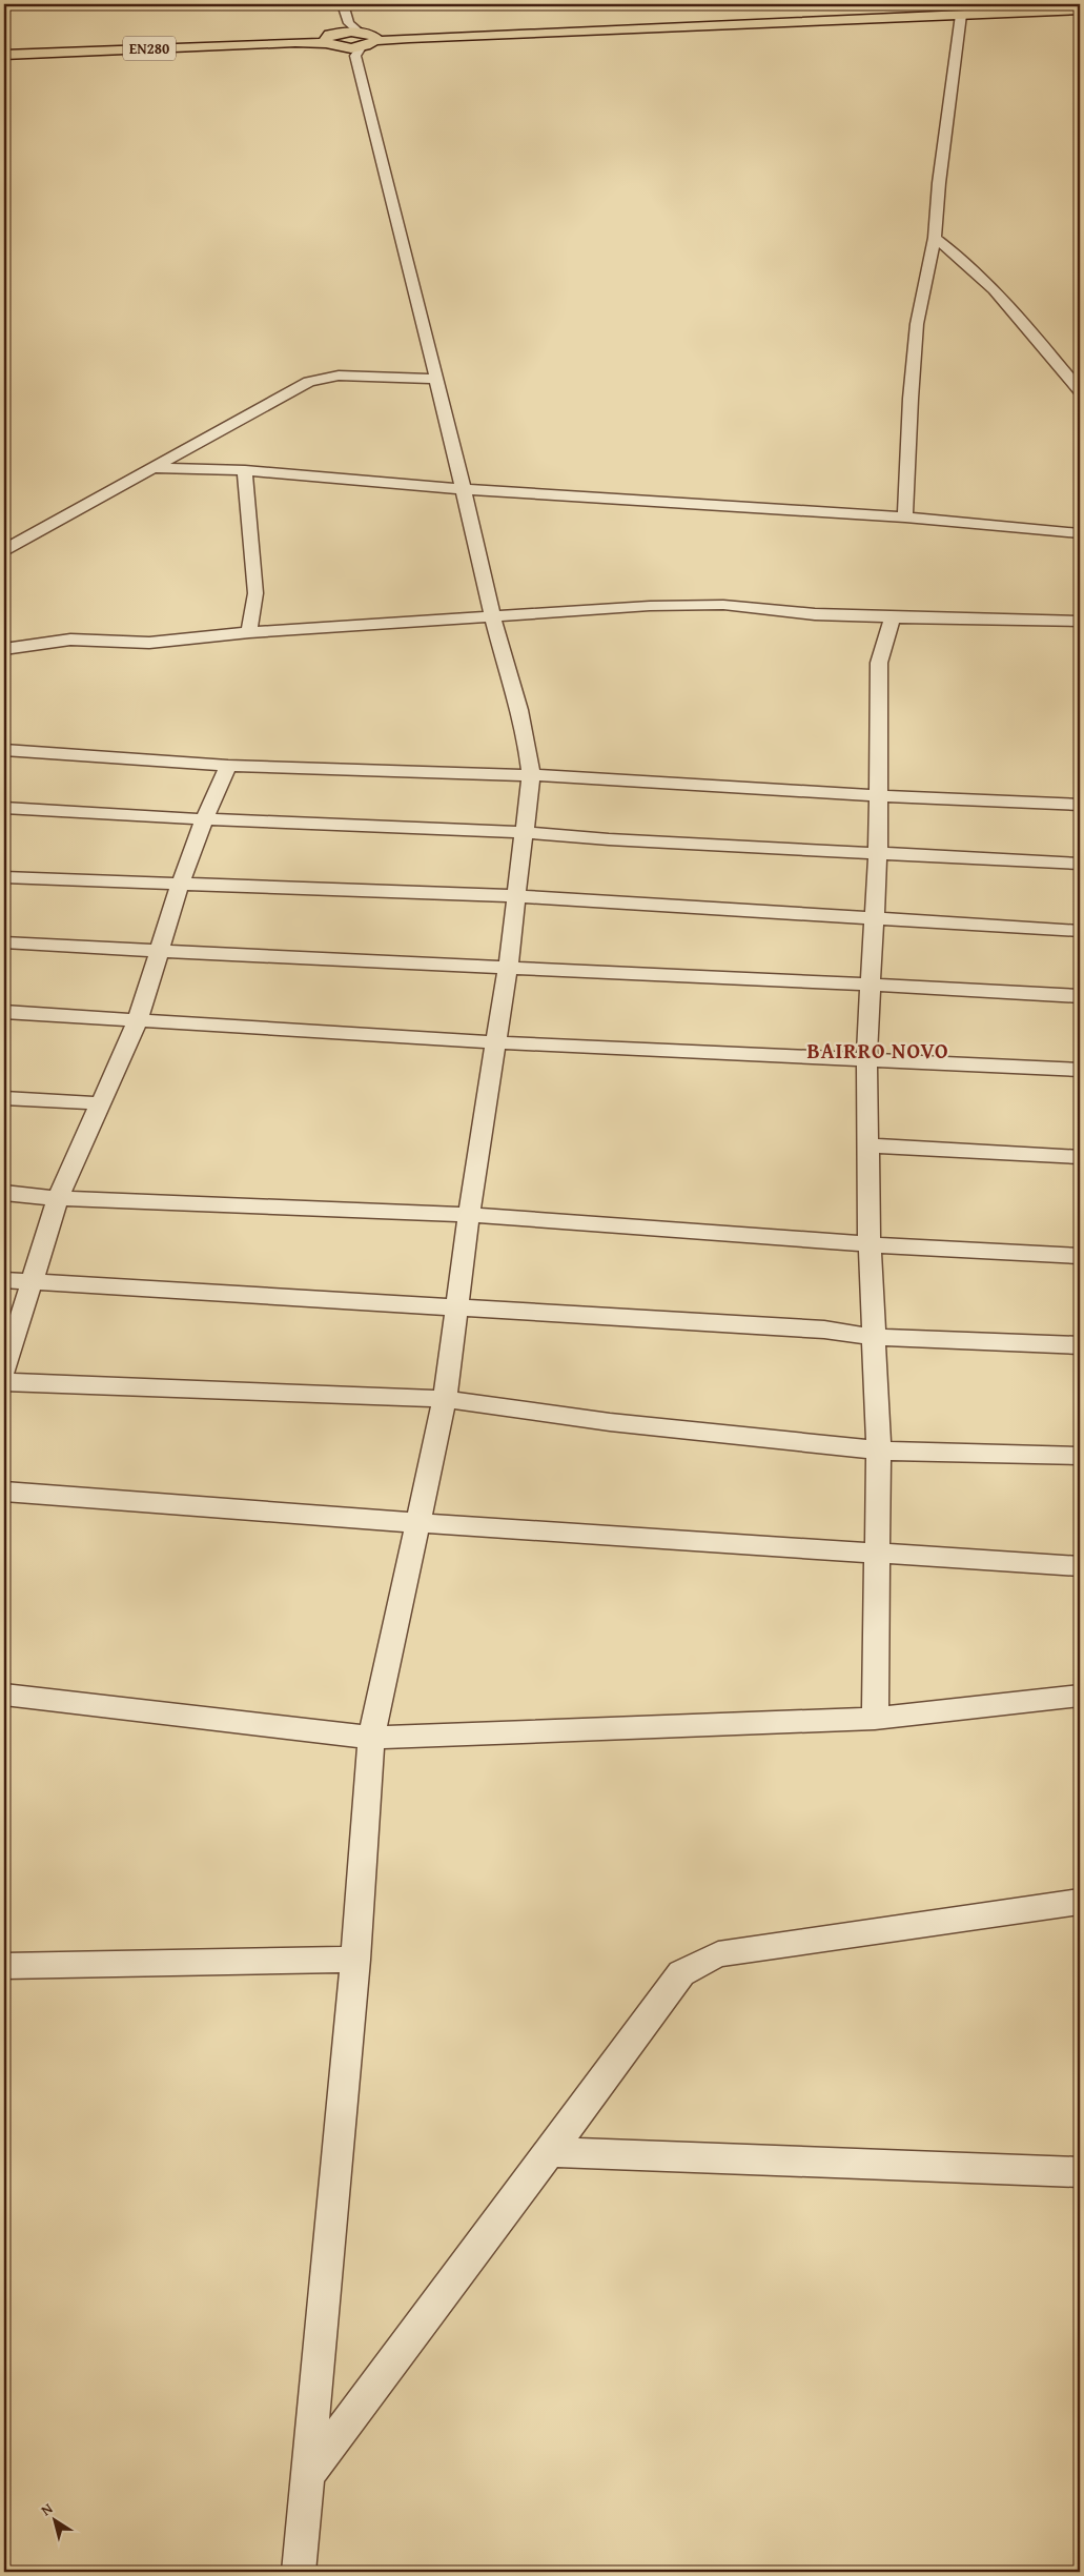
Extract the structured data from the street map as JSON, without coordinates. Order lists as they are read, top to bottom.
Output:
{
  "streets": {
    "main road": ["EN280"]
  },
  "districts": ["BAIRRO NOVO"],
  "north": "top left"
}
